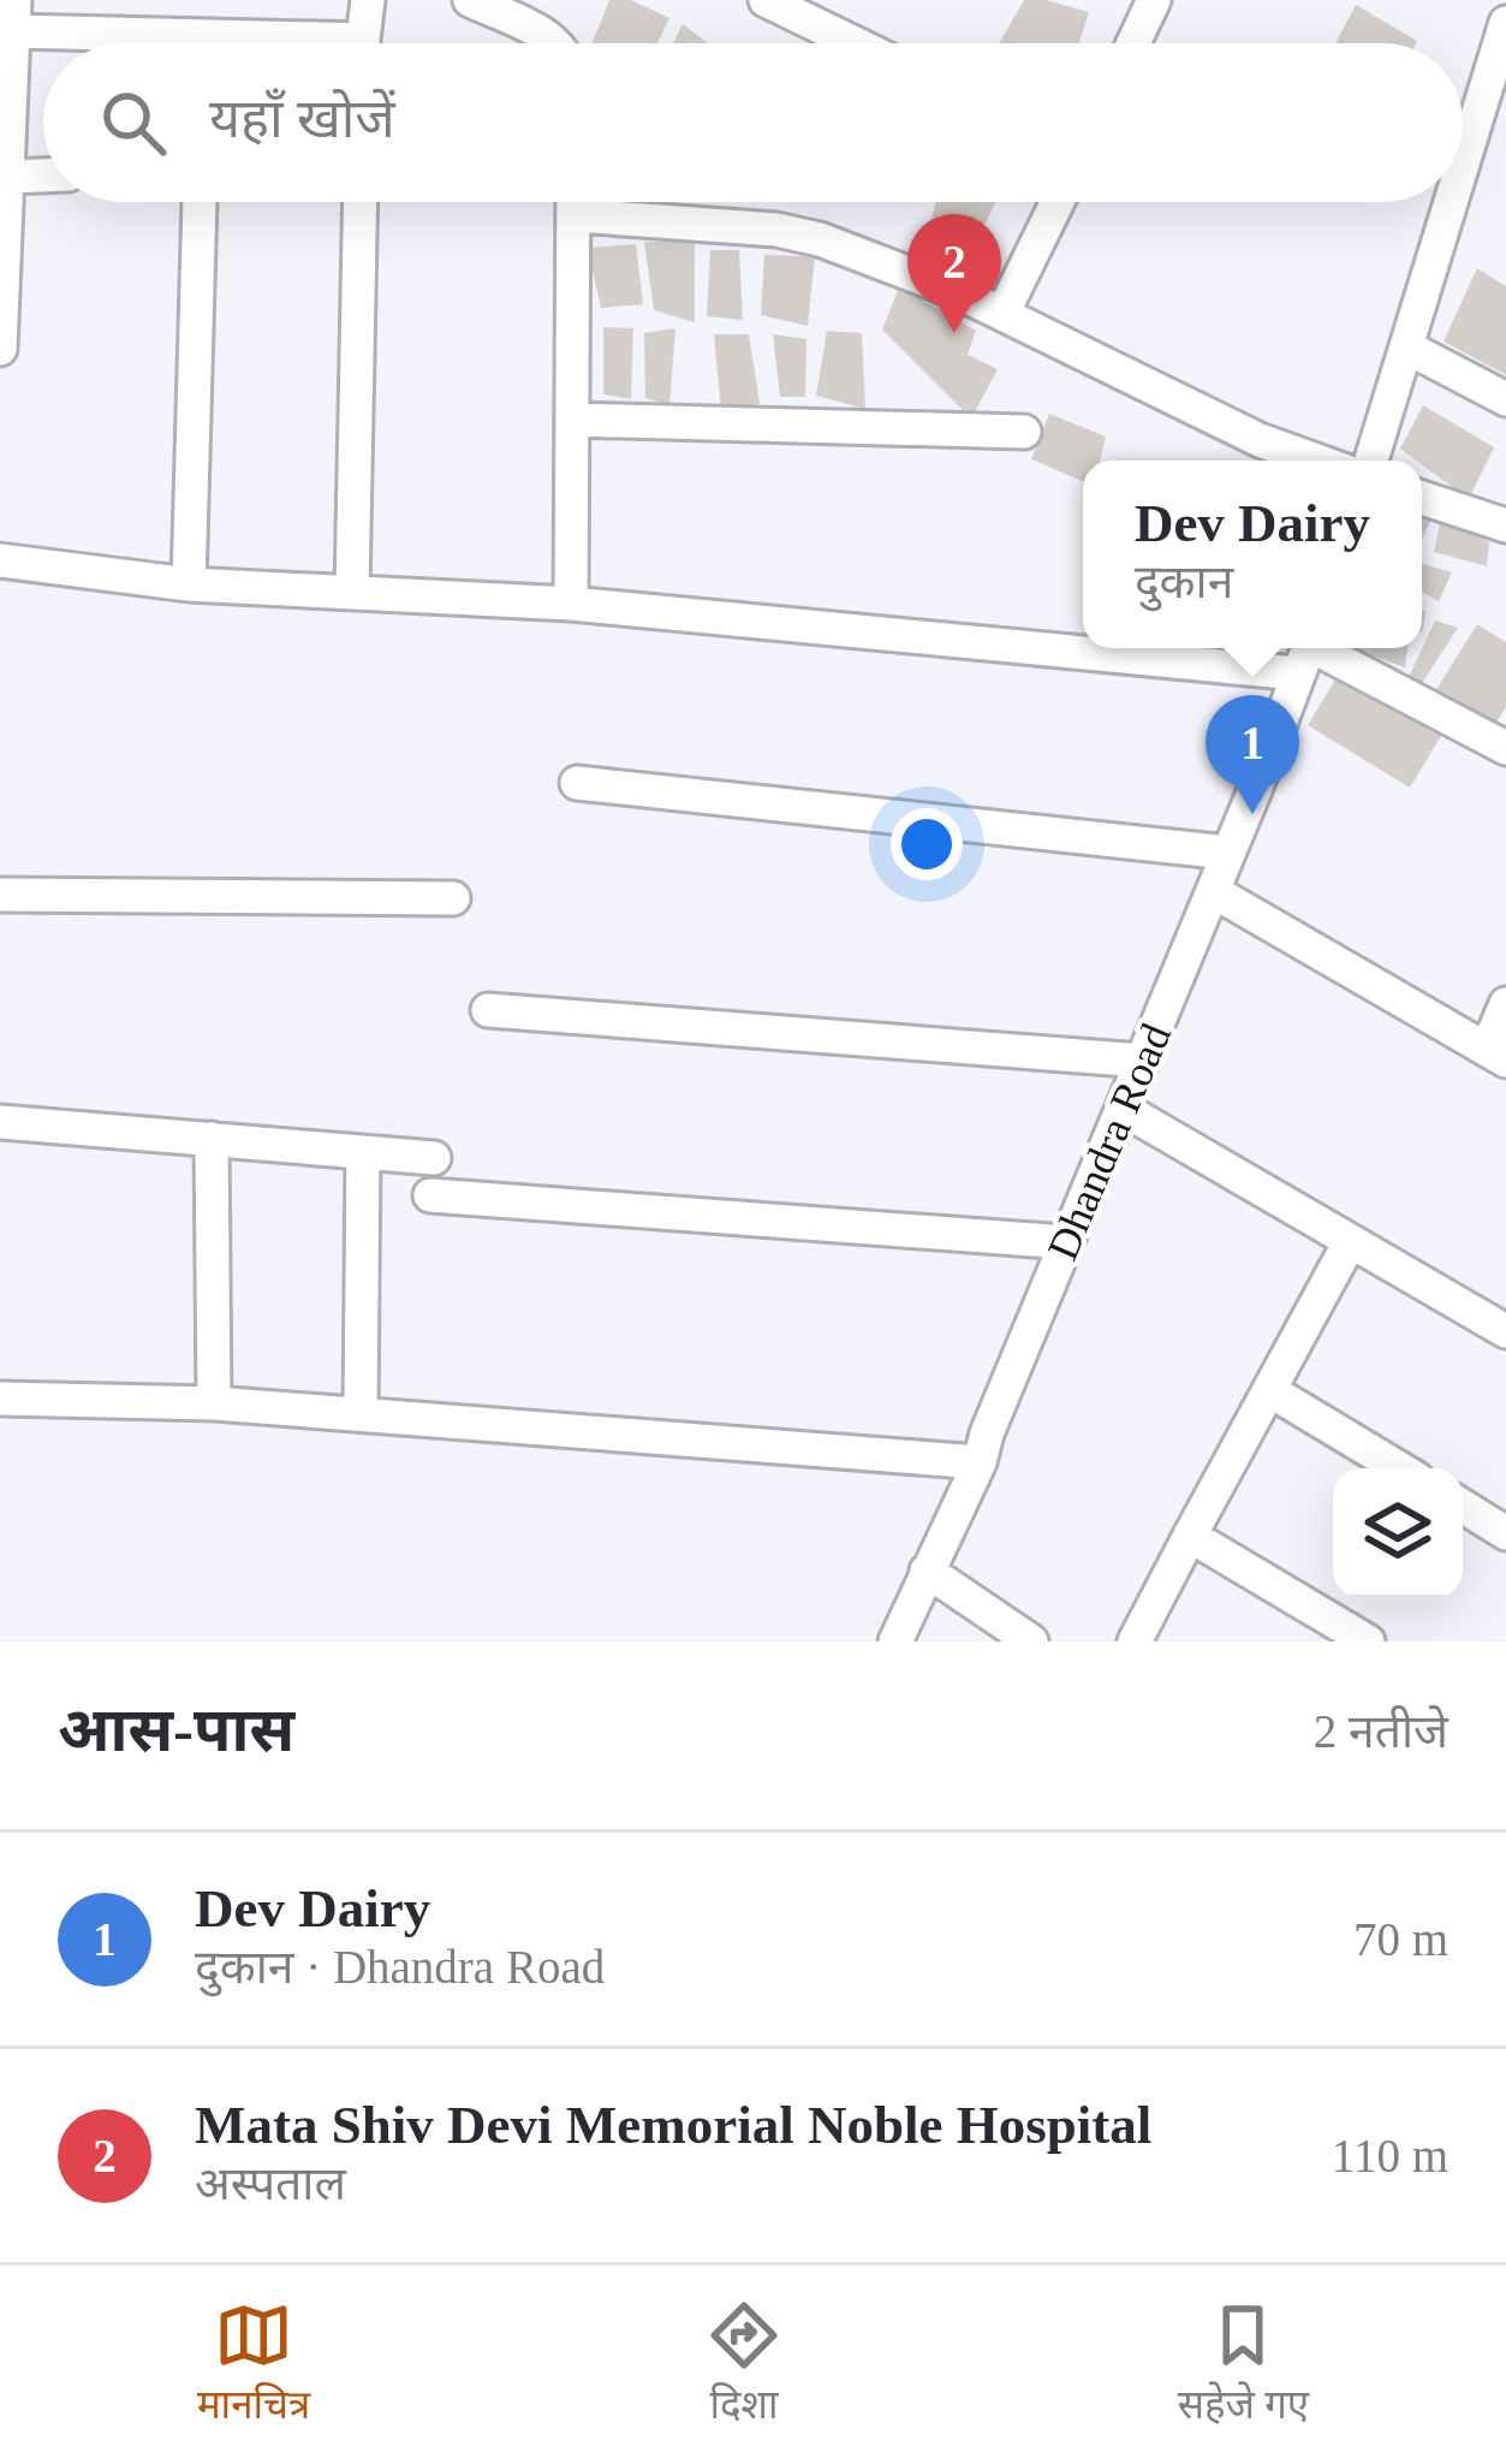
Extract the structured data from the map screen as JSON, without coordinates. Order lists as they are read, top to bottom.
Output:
{
  "streets": {
    "street": ["Dhandra Road"]
  },
  "page": {
    "search": "यहाँ खोजें",
    "pins": ["2", "1"],
    "popup": ["Dev Dairy", "दुकान"],
    "heading": ["आस-पास", "2 नतीजे"],
    "list": [
      {
        "mark": "1",
        "name": "Dev Dairy",
        "note": "दुकान · Dhandra Road",
        "value": "70 m"
      },
      {
        "mark": "2",
        "name": "Mata Shiv Devi Memorial Noble Hospital",
        "note": "अस्पताल",
        "value": "110 m"
      }
    ],
    "nav": ["मानचित्र", "दिशा", "सहेजे गए"]
  }
}
